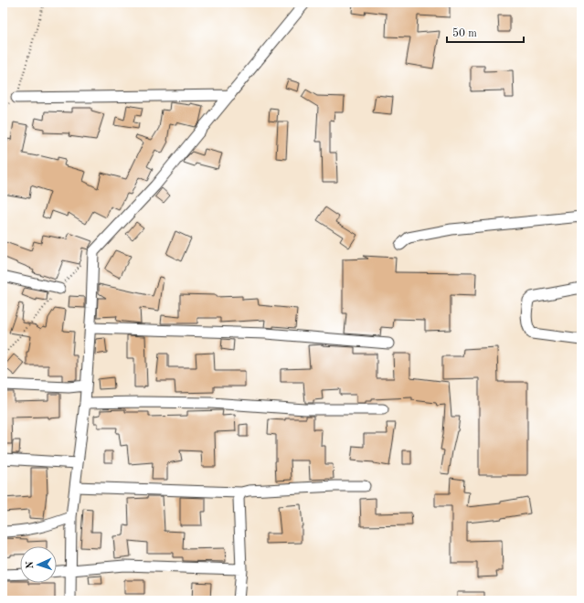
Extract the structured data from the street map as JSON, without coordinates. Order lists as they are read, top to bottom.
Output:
{
  "scale_bar": "50 m",
  "north": "left"
}
